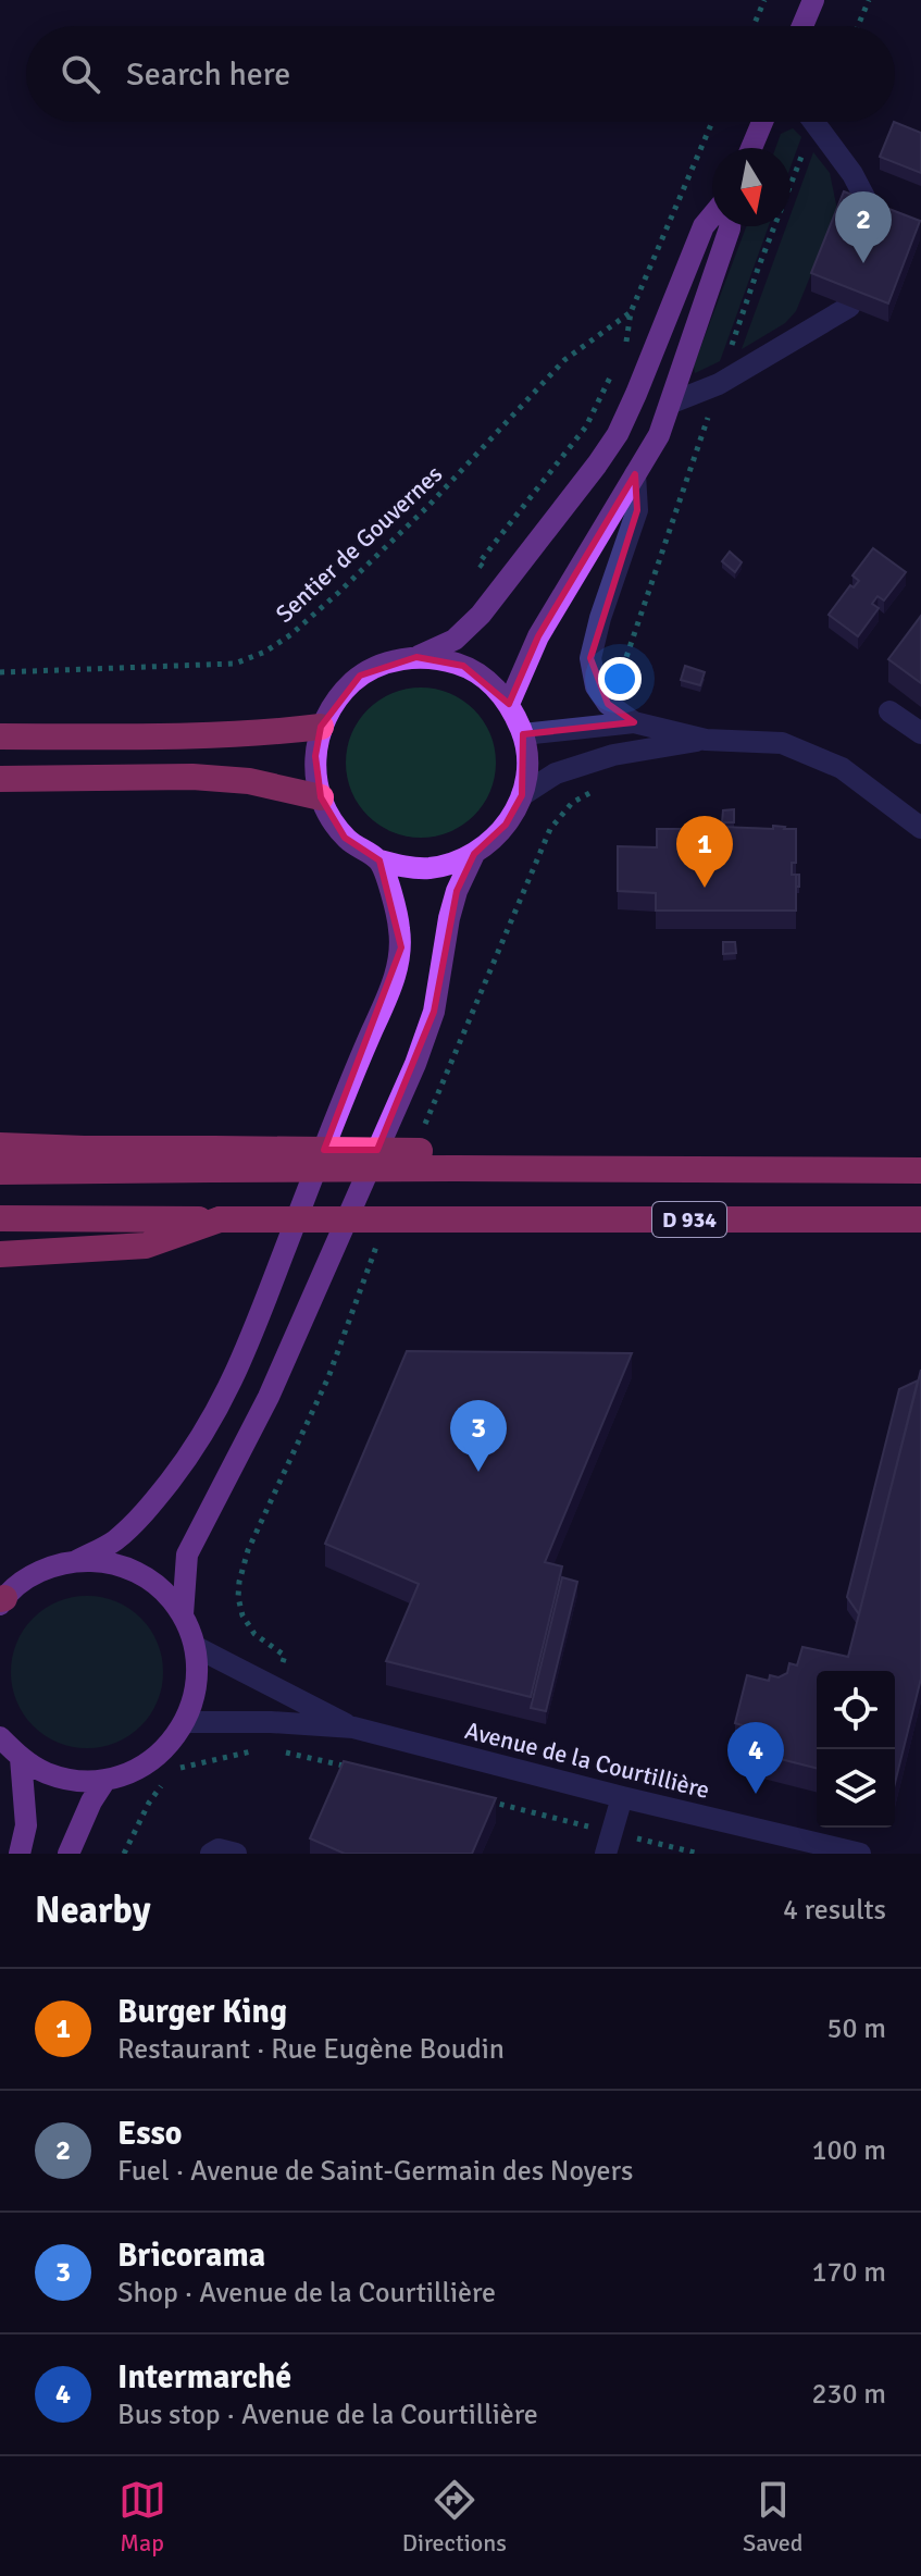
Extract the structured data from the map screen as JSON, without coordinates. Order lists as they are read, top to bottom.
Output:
{
  "streets": {
    "highway": ["D 934"],
    "street": ["Avenue de la Courtillière"],
    "path": ["Sentier de Gouvernes"]
  },
  "north": "bottom",
  "page": {
    "search": "Search here",
    "pins": [
      "2",
      "1",
      "3",
      "4"
    ],
    "heading": ["Nearby", "4 results"],
    "list": [
      {
        "mark": "1",
        "name": "Burger King",
        "note": "Restaurant · Rue Eugène Boudin",
        "value": "50 m"
      },
      {
        "mark": "2",
        "name": "Esso",
        "note": "Fuel · Avenue de Saint-Germain des Noyers",
        "value": "100 m"
      },
      {
        "mark": "3",
        "name": "Bricorama",
        "note": "Shop · Avenue de la Courtillière",
        "value": "170 m"
      },
      {
        "mark": "4",
        "name": "Intermarché",
        "note": "Bus stop · Avenue de la Courtillière",
        "value": "230 m"
      }
    ],
    "nav": ["Map", "Directions", "Saved"]
  }
}
